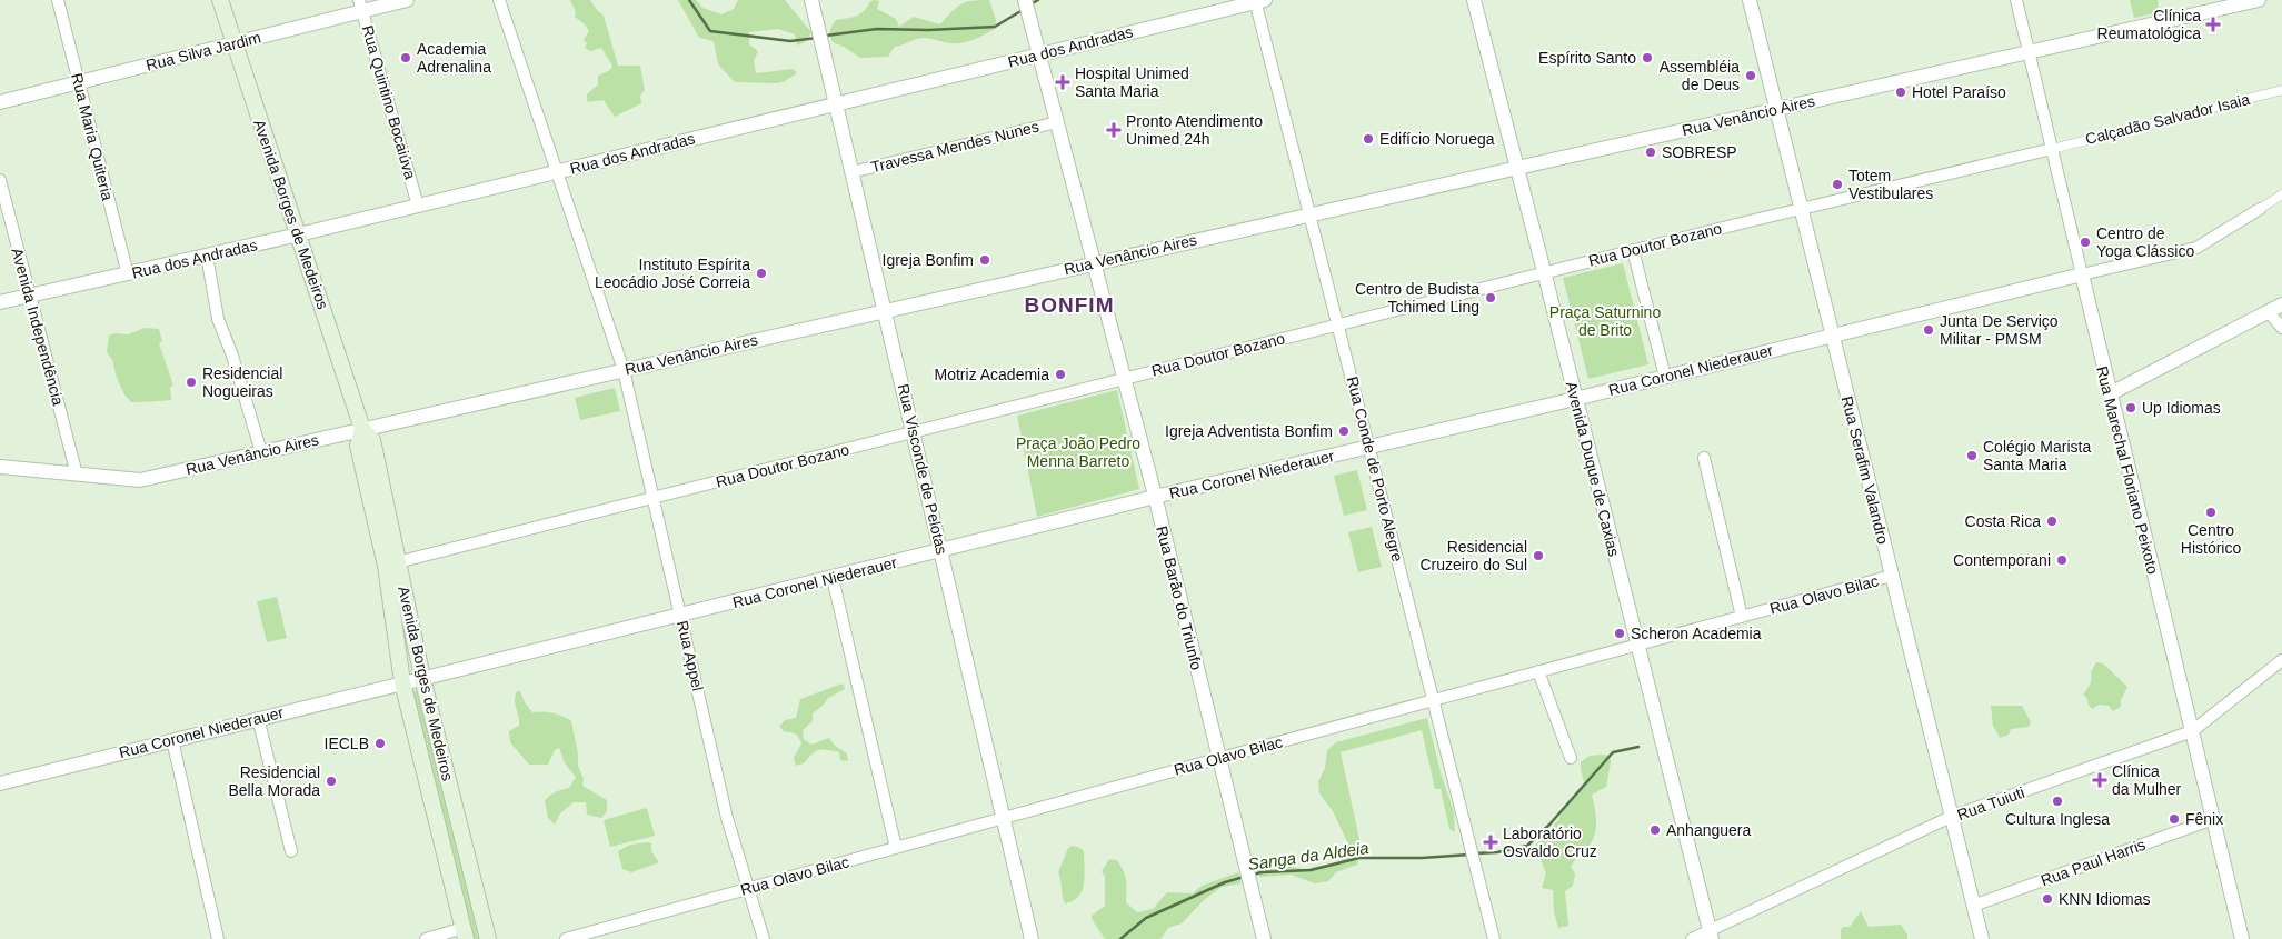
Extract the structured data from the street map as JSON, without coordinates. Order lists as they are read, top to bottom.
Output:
{
  "streets": {
    "main road": ["Avenida Borges de Medeiros"],
    "street": [
      "Rua dos Andradas",
      "Rua Silva Jardim",
      "Rua Quintino Bocaiúva",
      "Rua Venâncio Aires",
      "Calçadão Salvador Isaia",
      "Rua Maria Quiteria",
      "Travessa Mendes Nunes",
      "Rua Doutor Bozano",
      "Avenida Independência",
      "Rua Coronel Niederauer",
      "Rua Visconde de Pelotas",
      "Rua Conde de Porto Alegre",
      "Avenida Duque de Caxias",
      "Rua Serafim Valandro",
      "Rua Marechal Floriano Peixoto",
      "Rua Olavo Bilac",
      "Rua Barão do Triunfo",
      "Rua Appel",
      "Rua Tuiuti",
      "Rua Paul Harris"
    ]
  },
  "crossings": [
    ["Rua dos Andradas", "Rua Quintino Bocaiúva"],
    ["Rua dos Andradas", "Rua Maria Quiteria"],
    ["Rua dos Andradas", "Avenida Borges de Medeiros"],
    ["Rua dos Andradas", "Avenida Independência"],
    ["Rua dos Andradas", "Rua Visconde de Pelotas"],
    ["Rua dos Andradas", "Rua Conde de Porto Alegre"],
    ["Rua dos Andradas", "Rua Barão do Triunfo"],
    ["Rua dos Andradas", "Rua Appel"],
    ["Rua Silva Jardim", "Rua Quintino Bocaiúva"],
    ["Rua Silva Jardim", "Rua Maria Quiteria"],
    ["Rua Silva Jardim", "Avenida Borges de Medeiros"],
    ["Rua Venâncio Aires", "Avenida Borges de Medeiros"],
    ["Rua Venâncio Aires", "Avenida Independência"],
    ["Rua Venâncio Aires", "Rua Visconde de Pelotas"],
    ["Rua Venâncio Aires", "Rua Conde de Porto Alegre"],
    ["Rua Venâncio Aires", "Avenida Duque de Caxias"],
    ["Rua Venâncio Aires", "Rua Serafim Valandro"],
    ["Rua Venâncio Aires", "Rua Marechal Floriano Peixoto"],
    ["Rua Venâncio Aires", "Rua Barão do Triunfo"],
    ["Rua Venâncio Aires", "Rua Appel"],
    ["Calçadão Salvador Isaia", "Rua Doutor Bozano"],
    ["Calçadão Salvador Isaia", "Rua Marechal Floriano Peixoto"],
    ["Travessa Mendes Nunes", "Rua Visconde de Pelotas"],
    ["Travessa Mendes Nunes", "Rua Barão do Triunfo"],
    ["Avenida Borges de Medeiros", "Rua Doutor Bozano"],
    ["Avenida Borges de Medeiros", "Rua Coronel Niederauer"],
    ["Rua Doutor Bozano", "Rua Visconde de Pelotas"],
    ["Rua Doutor Bozano", "Rua Conde de Porto Alegre"],
    ["Rua Doutor Bozano", "Avenida Duque de Caxias"],
    ["Rua Doutor Bozano", "Rua Serafim Valandro"],
    ["Rua Doutor Bozano", "Rua Marechal Floriano Peixoto"],
    ["Rua Doutor Bozano", "Rua Barão do Triunfo"],
    ["Rua Doutor Bozano", "Rua Appel"],
    ["Rua Coronel Niederauer", "Rua Visconde de Pelotas"],
    ["Rua Coronel Niederauer", "Rua Conde de Porto Alegre"],
    ["Rua Coronel Niederauer", "Avenida Duque de Caxias"],
    ["Rua Coronel Niederauer", "Rua Serafim Valandro"],
    ["Rua Coronel Niederauer", "Rua Marechal Floriano Peixoto"],
    ["Rua Coronel Niederauer", "Rua Barão do Triunfo"],
    ["Rua Coronel Niederauer", "Rua Appel"],
    ["Rua Visconde de Pelotas", "Rua Olavo Bilac"],
    ["Rua Conde de Porto Alegre", "Rua Olavo Bilac"],
    ["Avenida Duque de Caxias", "Rua Olavo Bilac"],
    ["Avenida Duque de Caxias", "Rua Tuiuti"],
    ["Rua Serafim Valandro", "Rua Olavo Bilac"],
    ["Rua Serafim Valandro", "Rua Tuiuti"],
    ["Rua Serafim Valandro", "Rua Paul Harris"],
    ["Rua Marechal Floriano Peixoto", "Rua Tuiuti"],
    ["Rua Marechal Floriano Peixoto", "Rua Paul Harris"],
    ["Rua Olavo Bilac", "Rua Barão do Triunfo"],
    ["Rua Olavo Bilac", "Rua Appel"]
  ],
  "districts": ["BONFIM"],
  "water": ["Sanga da Aldeia"],
  "parks": ["Praça Saturnino de Brito", "Praça João Pedro Menna Barreto"],
  "places": {
    "health": [
      "Clínica Reumatológica",
      "Hospital Unimed Santa Maria",
      "Pronto Atendimento Unimed 24h",
      "Clínica da Mulher",
      "Laboratório Osvaldo Cruz"
    ],
    "other": [
      "Academia Adrenalina",
      "Espírito Santo",
      "Assembléia de Deus",
      "Hotel Paraíso",
      "Edifício Noruega",
      "SOBRESP",
      "Totem Vestibulares",
      "Centro de Yoga Clássico",
      "Igreja Bonfim",
      "Instituto Espírita Leocádio José Correia",
      "Centro de Budista Tchimed Ling",
      "Junta De Serviço Militar - PMSM",
      "Motriz Academia",
      "Residencial Nogueiras",
      "Up Idiomas",
      "Igreja Adventista Bonfim",
      "Colégio Marista Santa Maria",
      "Centro Histórico",
      "Costa Rica",
      "Residencial Cruzeiro do Sul",
      "Contemporani",
      "Scheron Academia",
      "IECLB",
      "Residencial Bella Morada",
      "Cultura Inglesa",
      "Fênix",
      "Anhanguera",
      "KNN Idiomas"
    ]
  }
}
